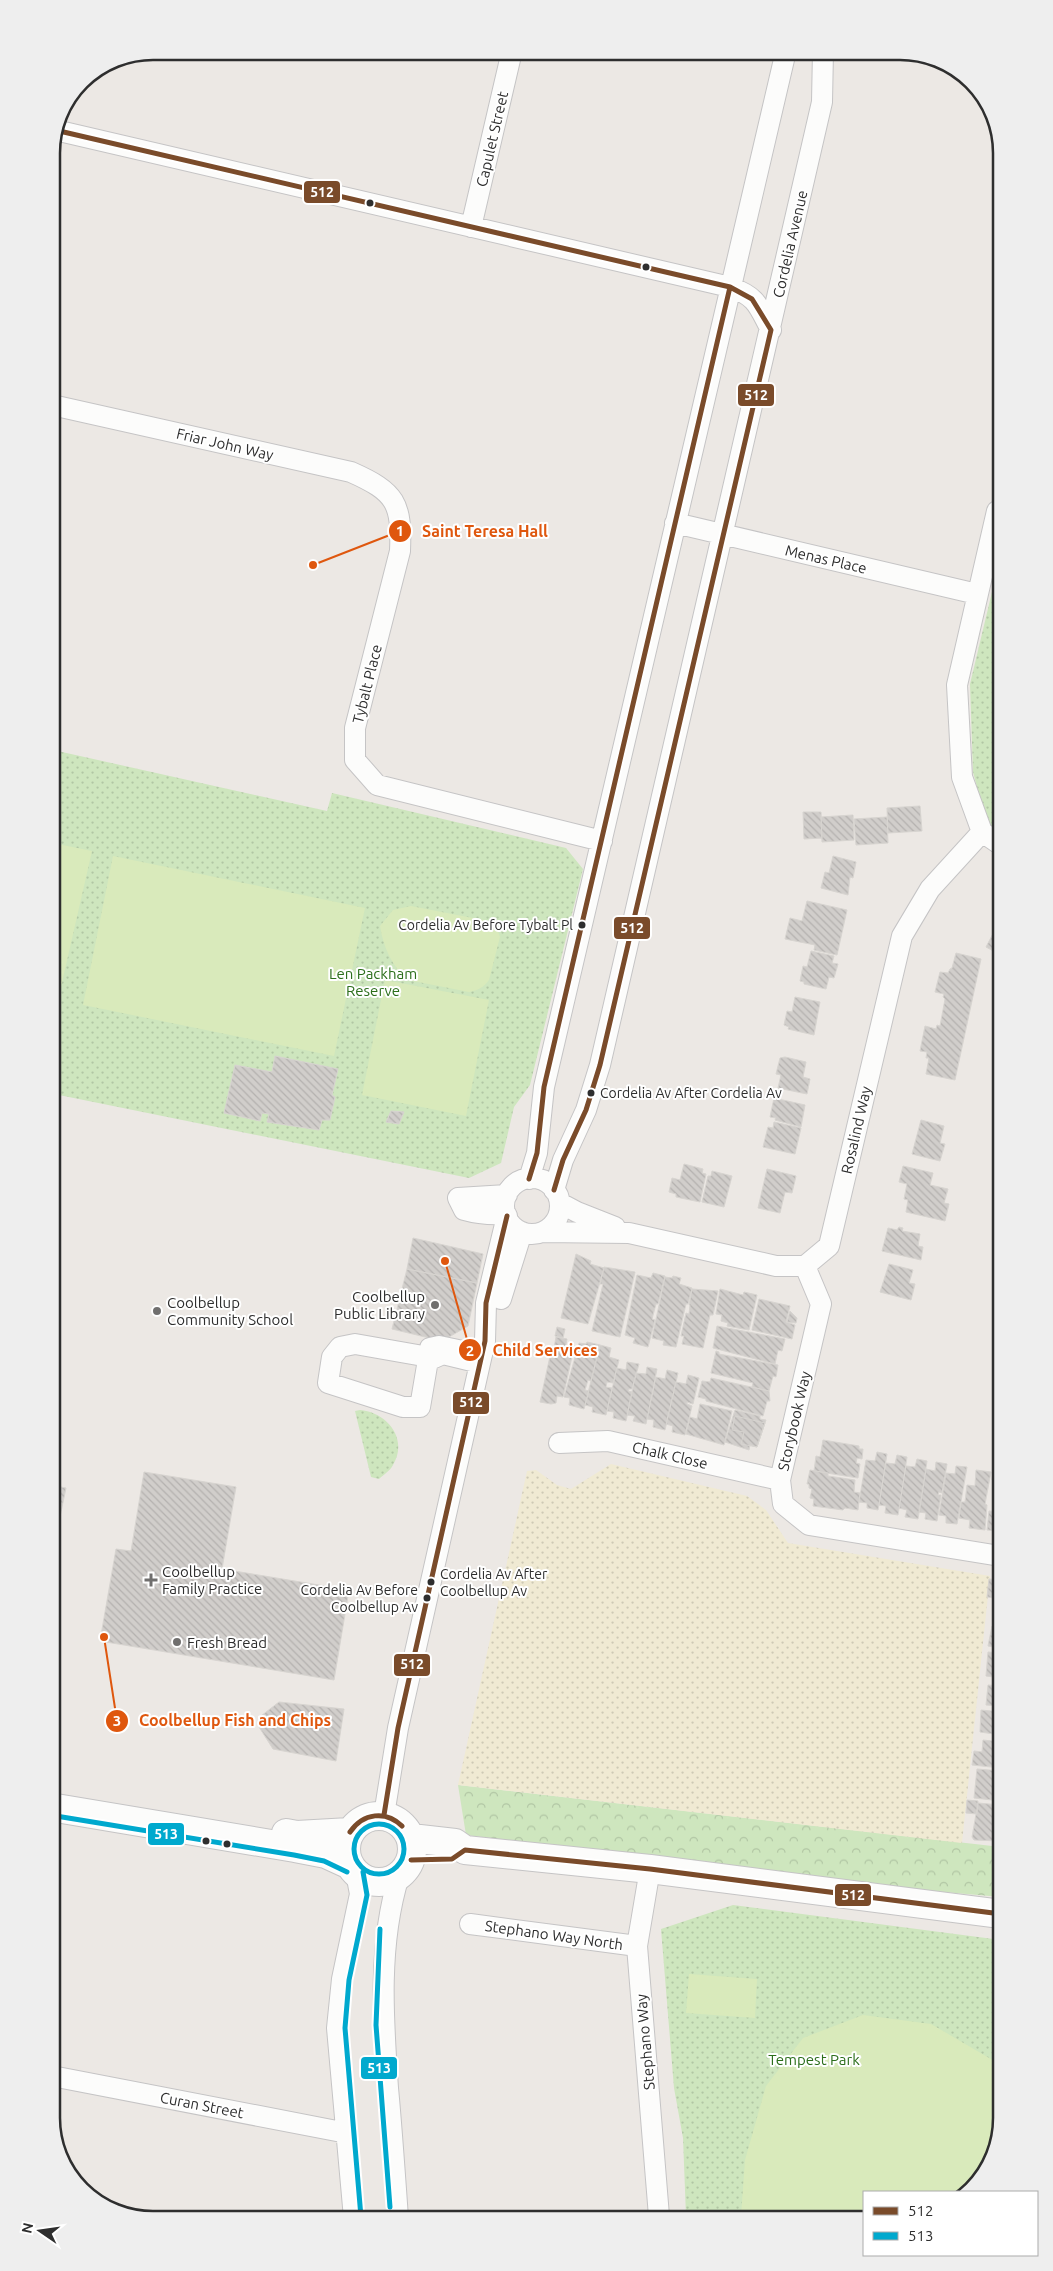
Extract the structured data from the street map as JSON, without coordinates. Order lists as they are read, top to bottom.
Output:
{
  "streets": {
    "street": [
      "Capulet Street",
      "Cordelia Avenue",
      "Friar John Way",
      "Menas Place",
      "Tybalt Place",
      "Rosalind Way",
      "Storybook Way",
      "Chalk Close",
      "Stephano Way North",
      "Stephano Way",
      "Curan Street"
    ]
  },
  "crossings": [
    ["Cordelia Avenue", "Menas Place"],
    ["Friar John Way", "Tybalt Place"],
    ["Rosalind Way", "Storybook Way"],
    ["Storybook Way", "Chalk Close"],
    ["Stephano Way North", "Stephano Way"]
  ],
  "parks": ["Len Packham Reserve", "Tempest Park"],
  "places": {
    "other": [
      "Saint Teresa Hall",
      "Cordelia Av Before Tybalt Pl",
      "Cordelia Av After Cordelia Av",
      "Child Services",
      "Coolbellup Public Library",
      "Coolbellup Community School",
      "Cordelia Av After Coolbellup Av",
      "Cordelia Av Before Coolbellup Av",
      "Coolbellup Fish and Chips",
      "Fresh Bread"
    ],
    "health": ["Coolbellup Family Practice"]
  },
  "lines": ["transit line 512", "transit line 513"],
  "legend": ["512", "513"],
  "north": "left"
}
